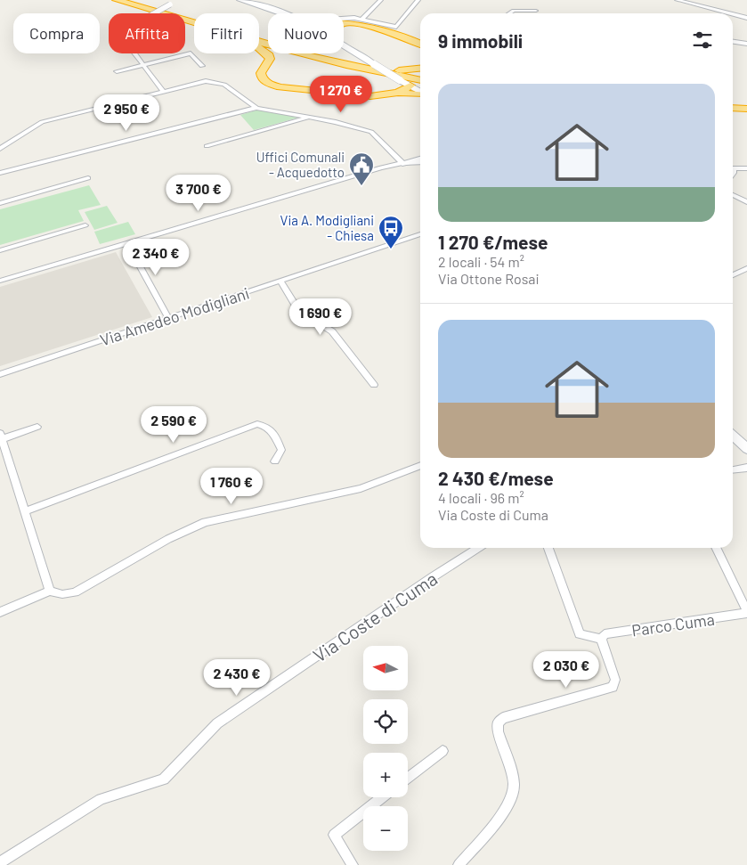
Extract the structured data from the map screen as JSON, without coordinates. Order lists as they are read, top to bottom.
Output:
{
  "streets": {
    "street": ["Via Amedeo Modigliani", "Via Coste di Cuma", "Parco Cuma"]
  },
  "places": {
    "public building": ["Uffici Comunali - Acquedotto"],
    "bus stop": ["Via A. Modigliani - Chiesa"]
  },
  "north": "left",
  "page": {
    "chip": [
      "Compra",
      "Affitta",
      "Filtri",
      "Nuovo"
    ],
    "heading": "9 immobili",
    "list": [
      {
        "name": "1 270 €/mese",
        "note": "2 locali · 54 m² · Via Ottone Rosai"
      },
      {
        "name": "2 430 €/mese",
        "note": "4 locali · 96 m² · Via Coste di Cuma"
      }
    ],
    "price": [
      "1 270 €",
      "2 950 €",
      "3 700 €",
      "2 340 €",
      "1 690 €",
      "2 590 €",
      "1 760 €",
      "2 030 €",
      "2 430 €"
    ],
    "map_buttons": ["+", "−"]
  }
}
